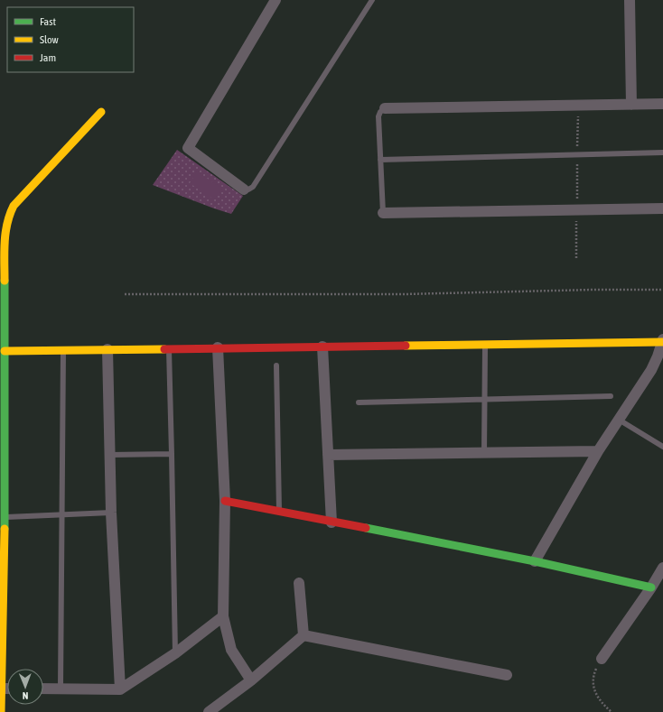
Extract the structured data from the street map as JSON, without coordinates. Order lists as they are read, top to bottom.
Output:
{
  "legend": ["Fast", "Slow", "Jam"],
  "north": "bottom"
}
